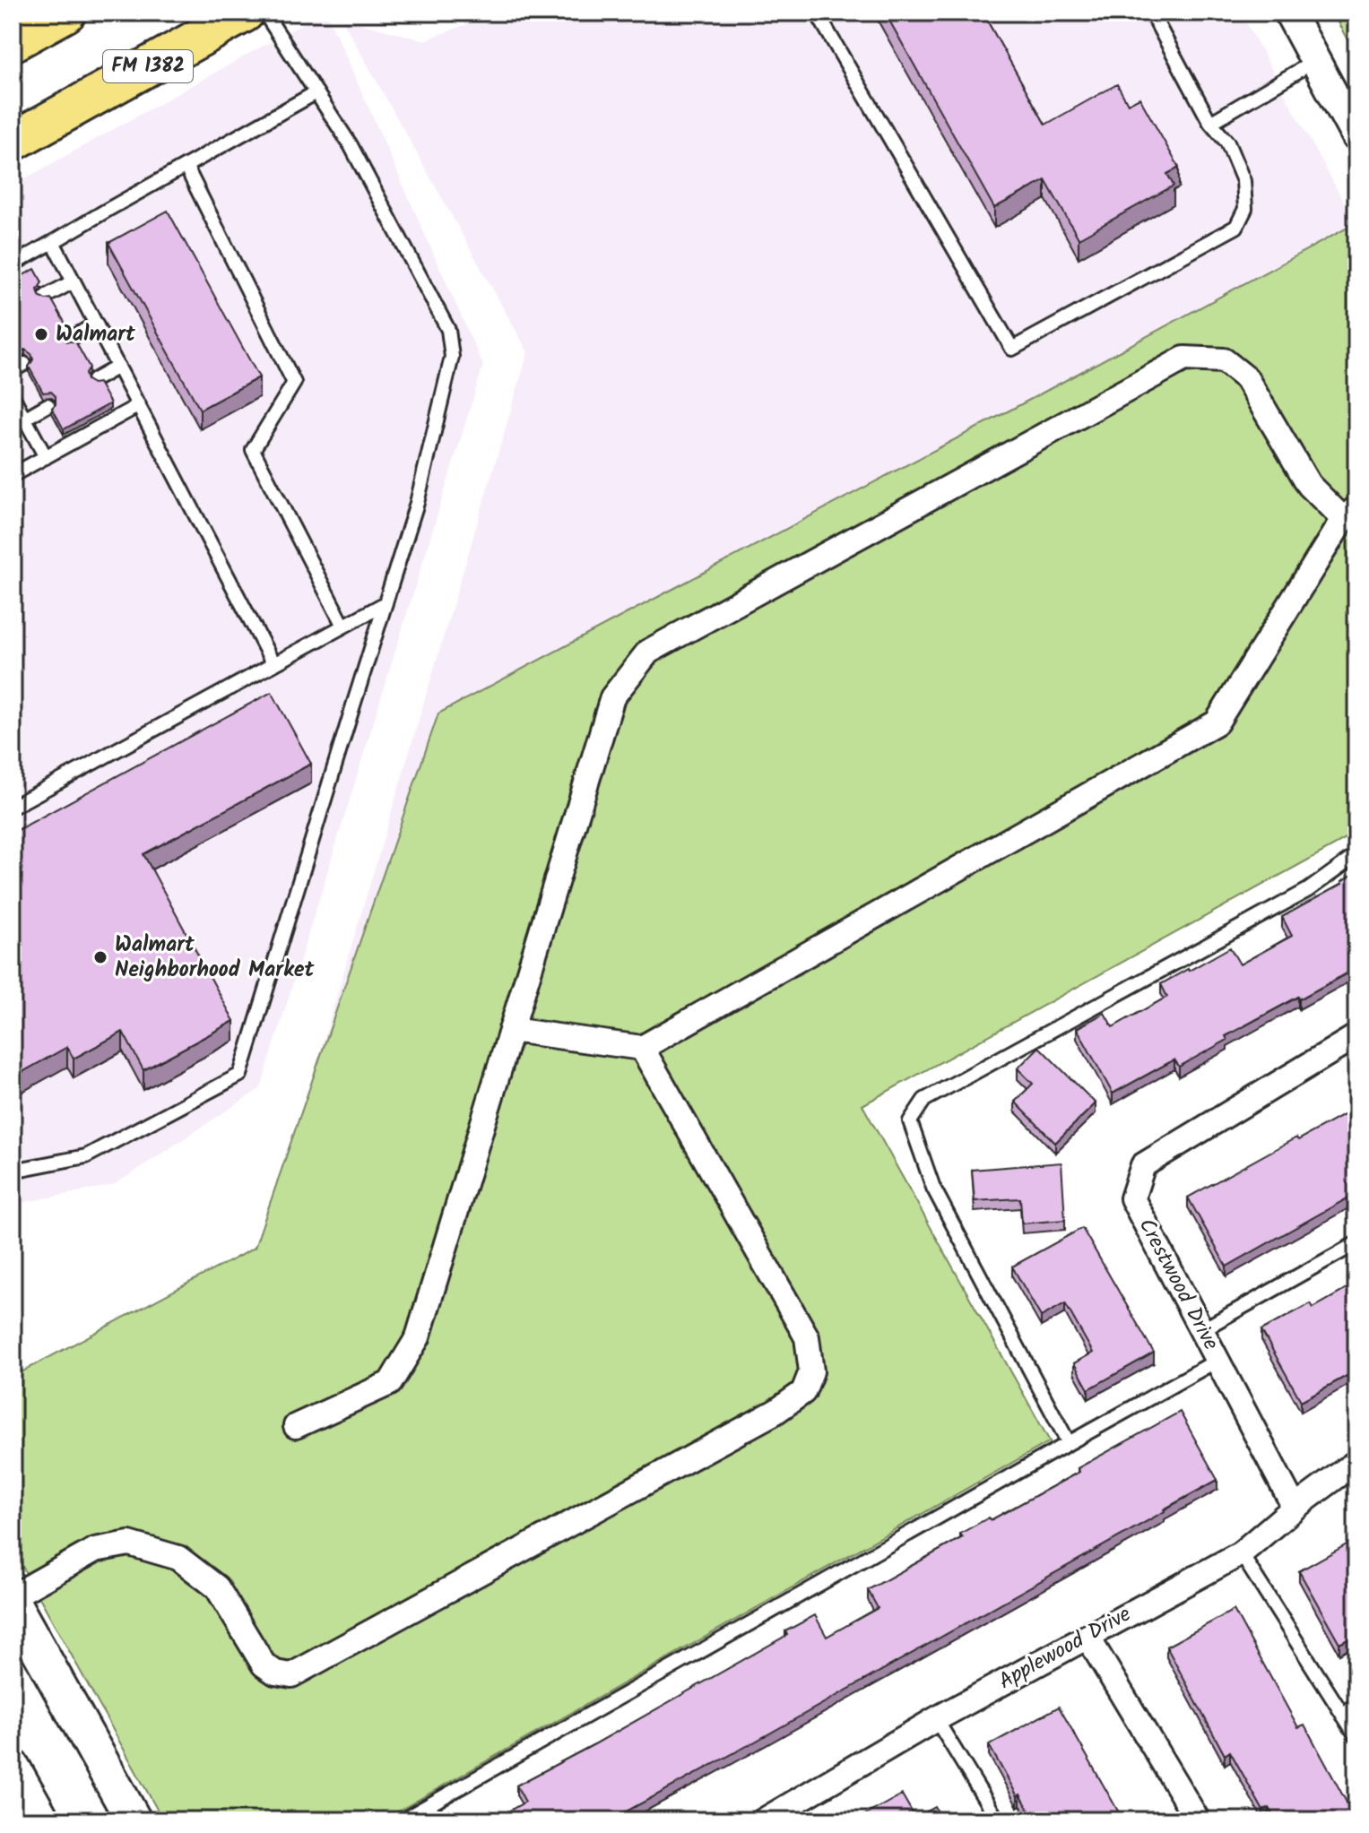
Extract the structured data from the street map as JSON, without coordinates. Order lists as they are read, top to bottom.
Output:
{
  "streets": {
    "main road": ["FM 1382"],
    "street": ["Crestwood Drive", "Applewood Drive"]
  },
  "crossings": [
    ["Crestwood Drive", "Applewood Drive"]
  ],
  "places": ["Walmart", "Walmart Neighborhood Market"]
}
